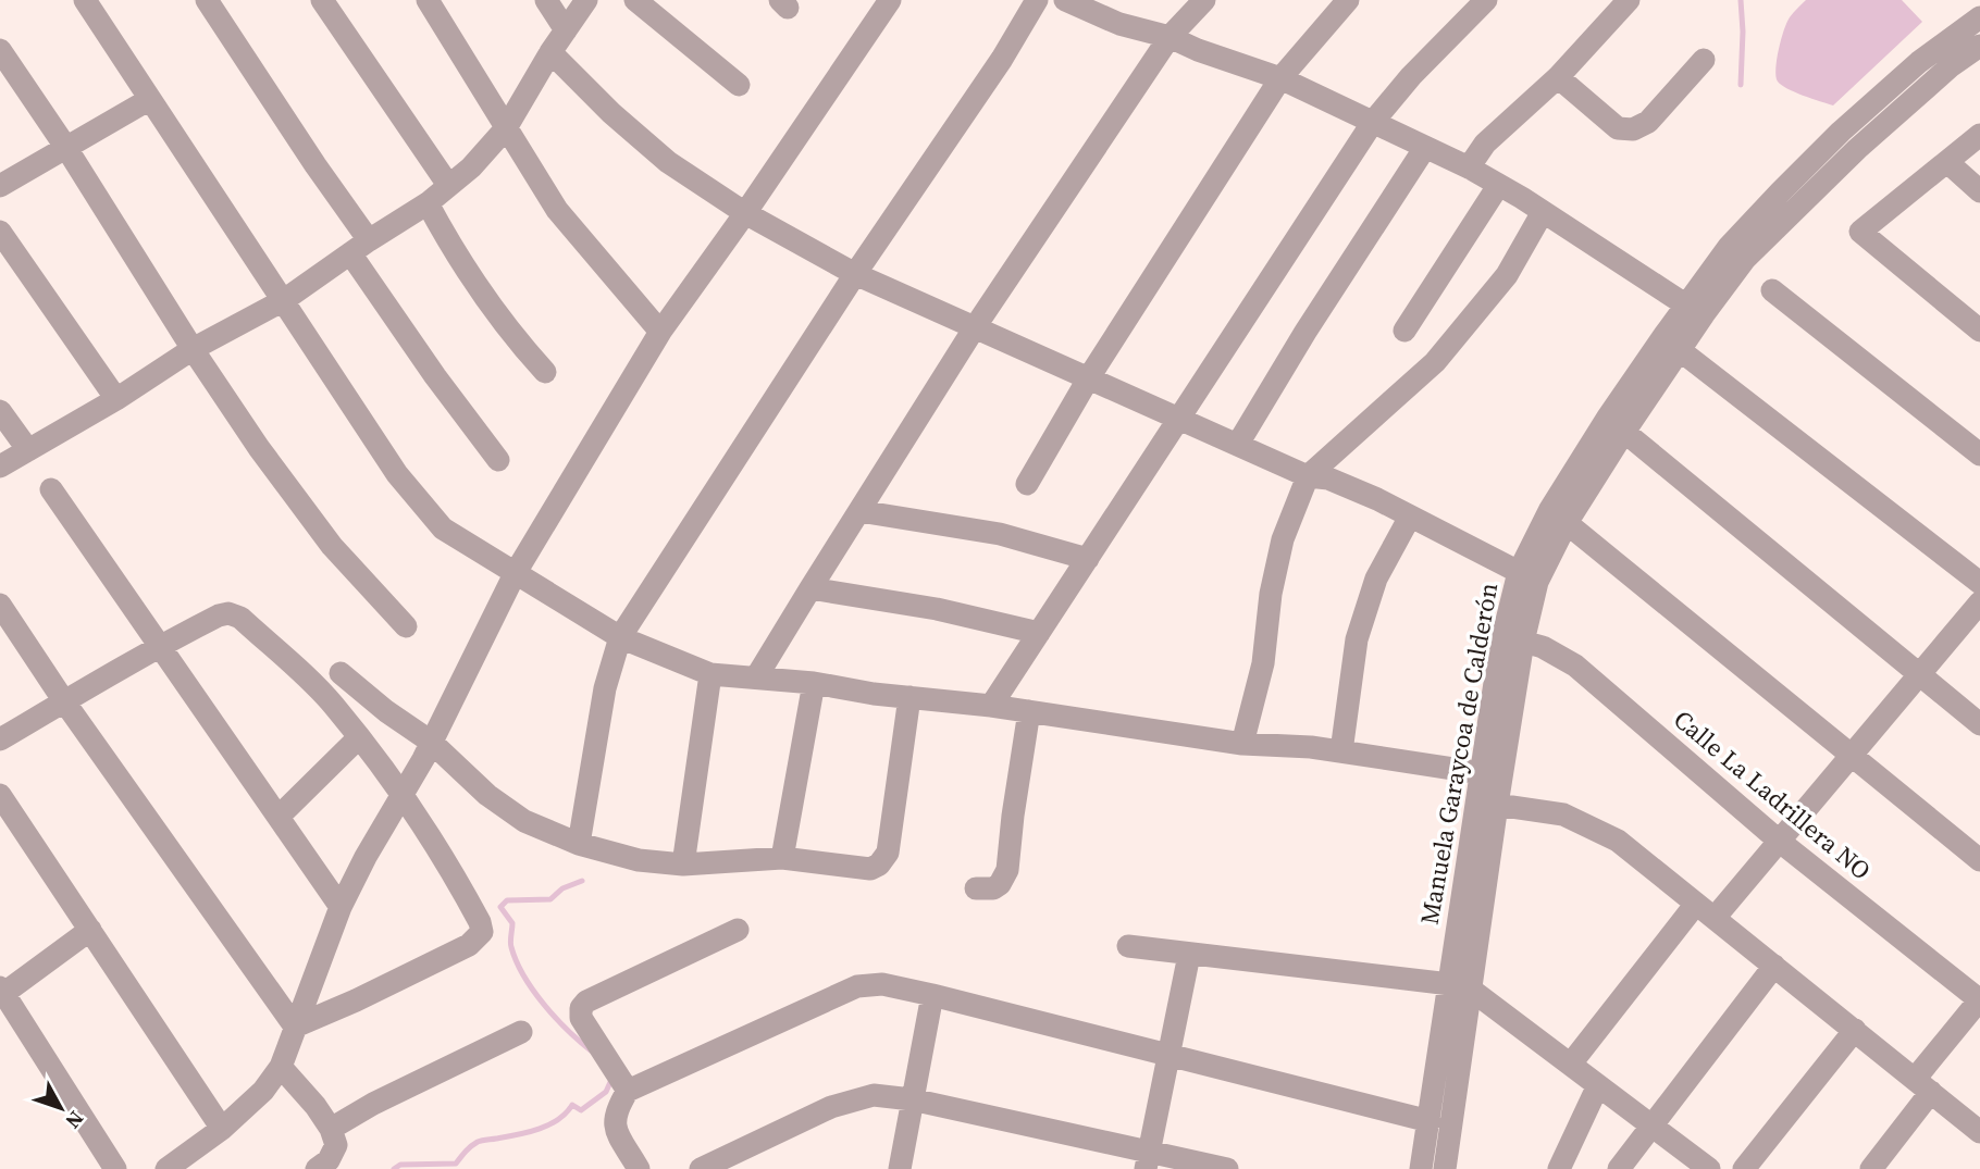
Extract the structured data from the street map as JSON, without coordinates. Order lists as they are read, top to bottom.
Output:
{
  "streets": {
    "street": ["Manuela Garaycoa de Calderón", "Calle La Ladrillera NO"]
  },
  "crossings": [
    ["Manuela Garaycoa de Calderón", "Calle La Ladrillera NO"]
  ],
  "north": "bottom right"
}
